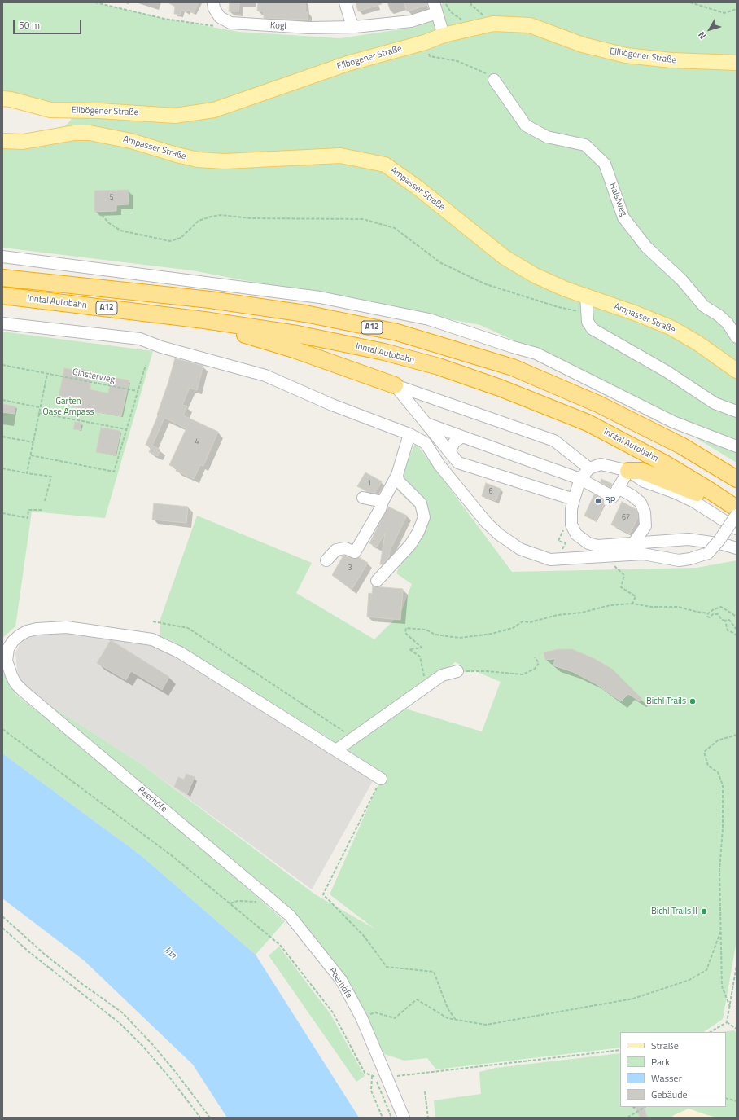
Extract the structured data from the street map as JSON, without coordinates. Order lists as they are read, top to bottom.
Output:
{
  "streets": {
    "highway": ["Inntal Autobahn", "A12"],
    "main road": ["Ellbögener Straße", "Ampasser Straße"],
    "street": ["Kogl", "Halslweg", "Peerhöfe"],
    "path": ["Ginsterweg"]
  },
  "water": ["Inn"],
  "parks": ["Garten Oase Ampass"],
  "places": ["BP", "Bichl Trails", "Bichl Trails II"],
  "house_numbers": [
    "5",
    "4",
    "1",
    "6",
    "67",
    "3"
  ],
  "legend": [
    "Straße",
    "Park",
    "Wasser",
    "Gebäude"
  ],
  "scale_bar": "50 m",
  "north": "bottom left"
}
